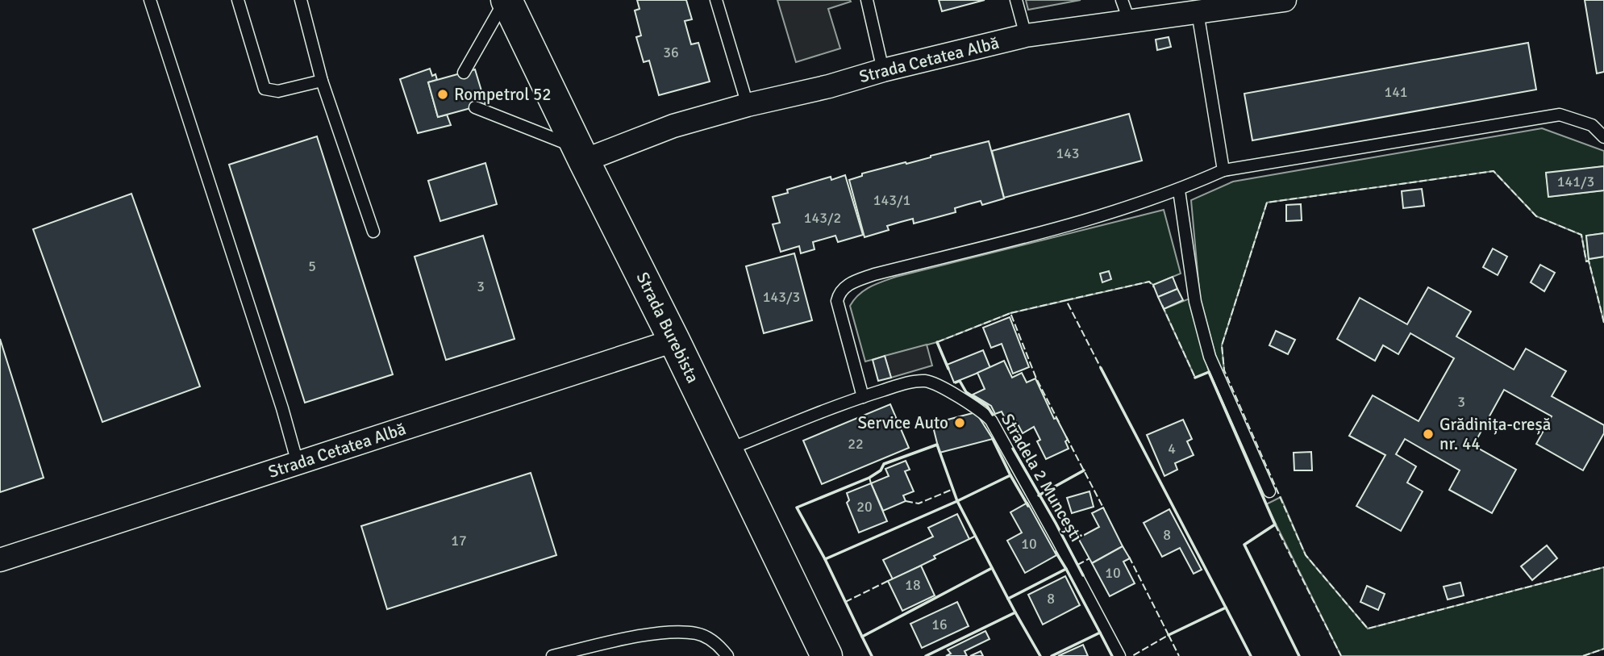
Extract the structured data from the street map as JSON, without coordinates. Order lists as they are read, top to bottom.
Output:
{
  "streets": {
    "main road": ["Strada Burebista"],
    "street": ["Strada Cetatea Albă"],
    "lane": ["Stradela 2 Muncești"]
  },
  "crossings": [
    ["Strada Cetatea Albă", "Strada Burebista"],
    ["Strada Burebista", "Stradela 2 Muncești"]
  ],
  "places": ["Rompetrol 52", "Service Auto", "Grădinița-creșă nr. 44"],
  "house_numbers": [
    "36",
    "141",
    "143",
    "141/3",
    "143/1",
    "143/2",
    "5",
    "3",
    "143/3",
    "3",
    "22",
    "4",
    "20",
    "8",
    "17",
    "10",
    "10",
    "18",
    "8",
    "16"
  ]
}
